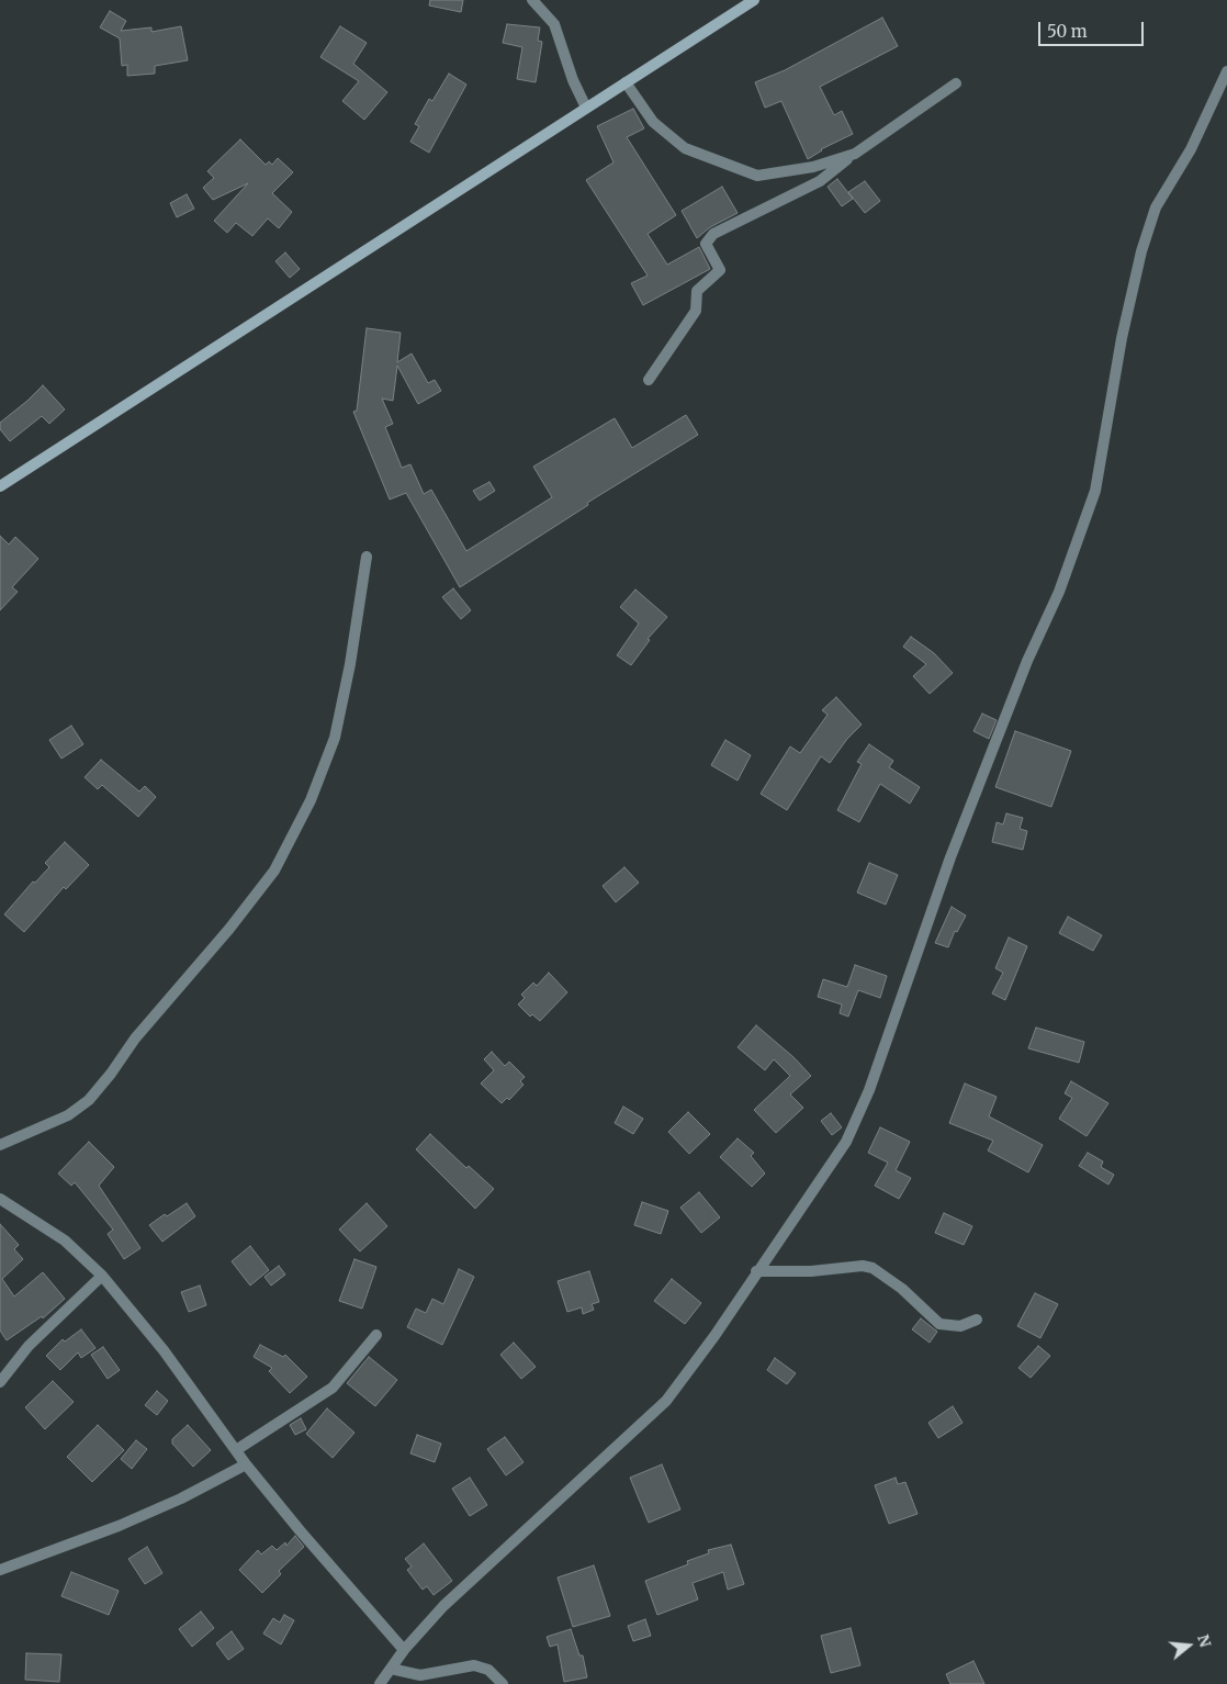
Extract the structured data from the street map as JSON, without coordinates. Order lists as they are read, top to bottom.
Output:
{
  "scale_bar": "50 m",
  "north": "right"
}
